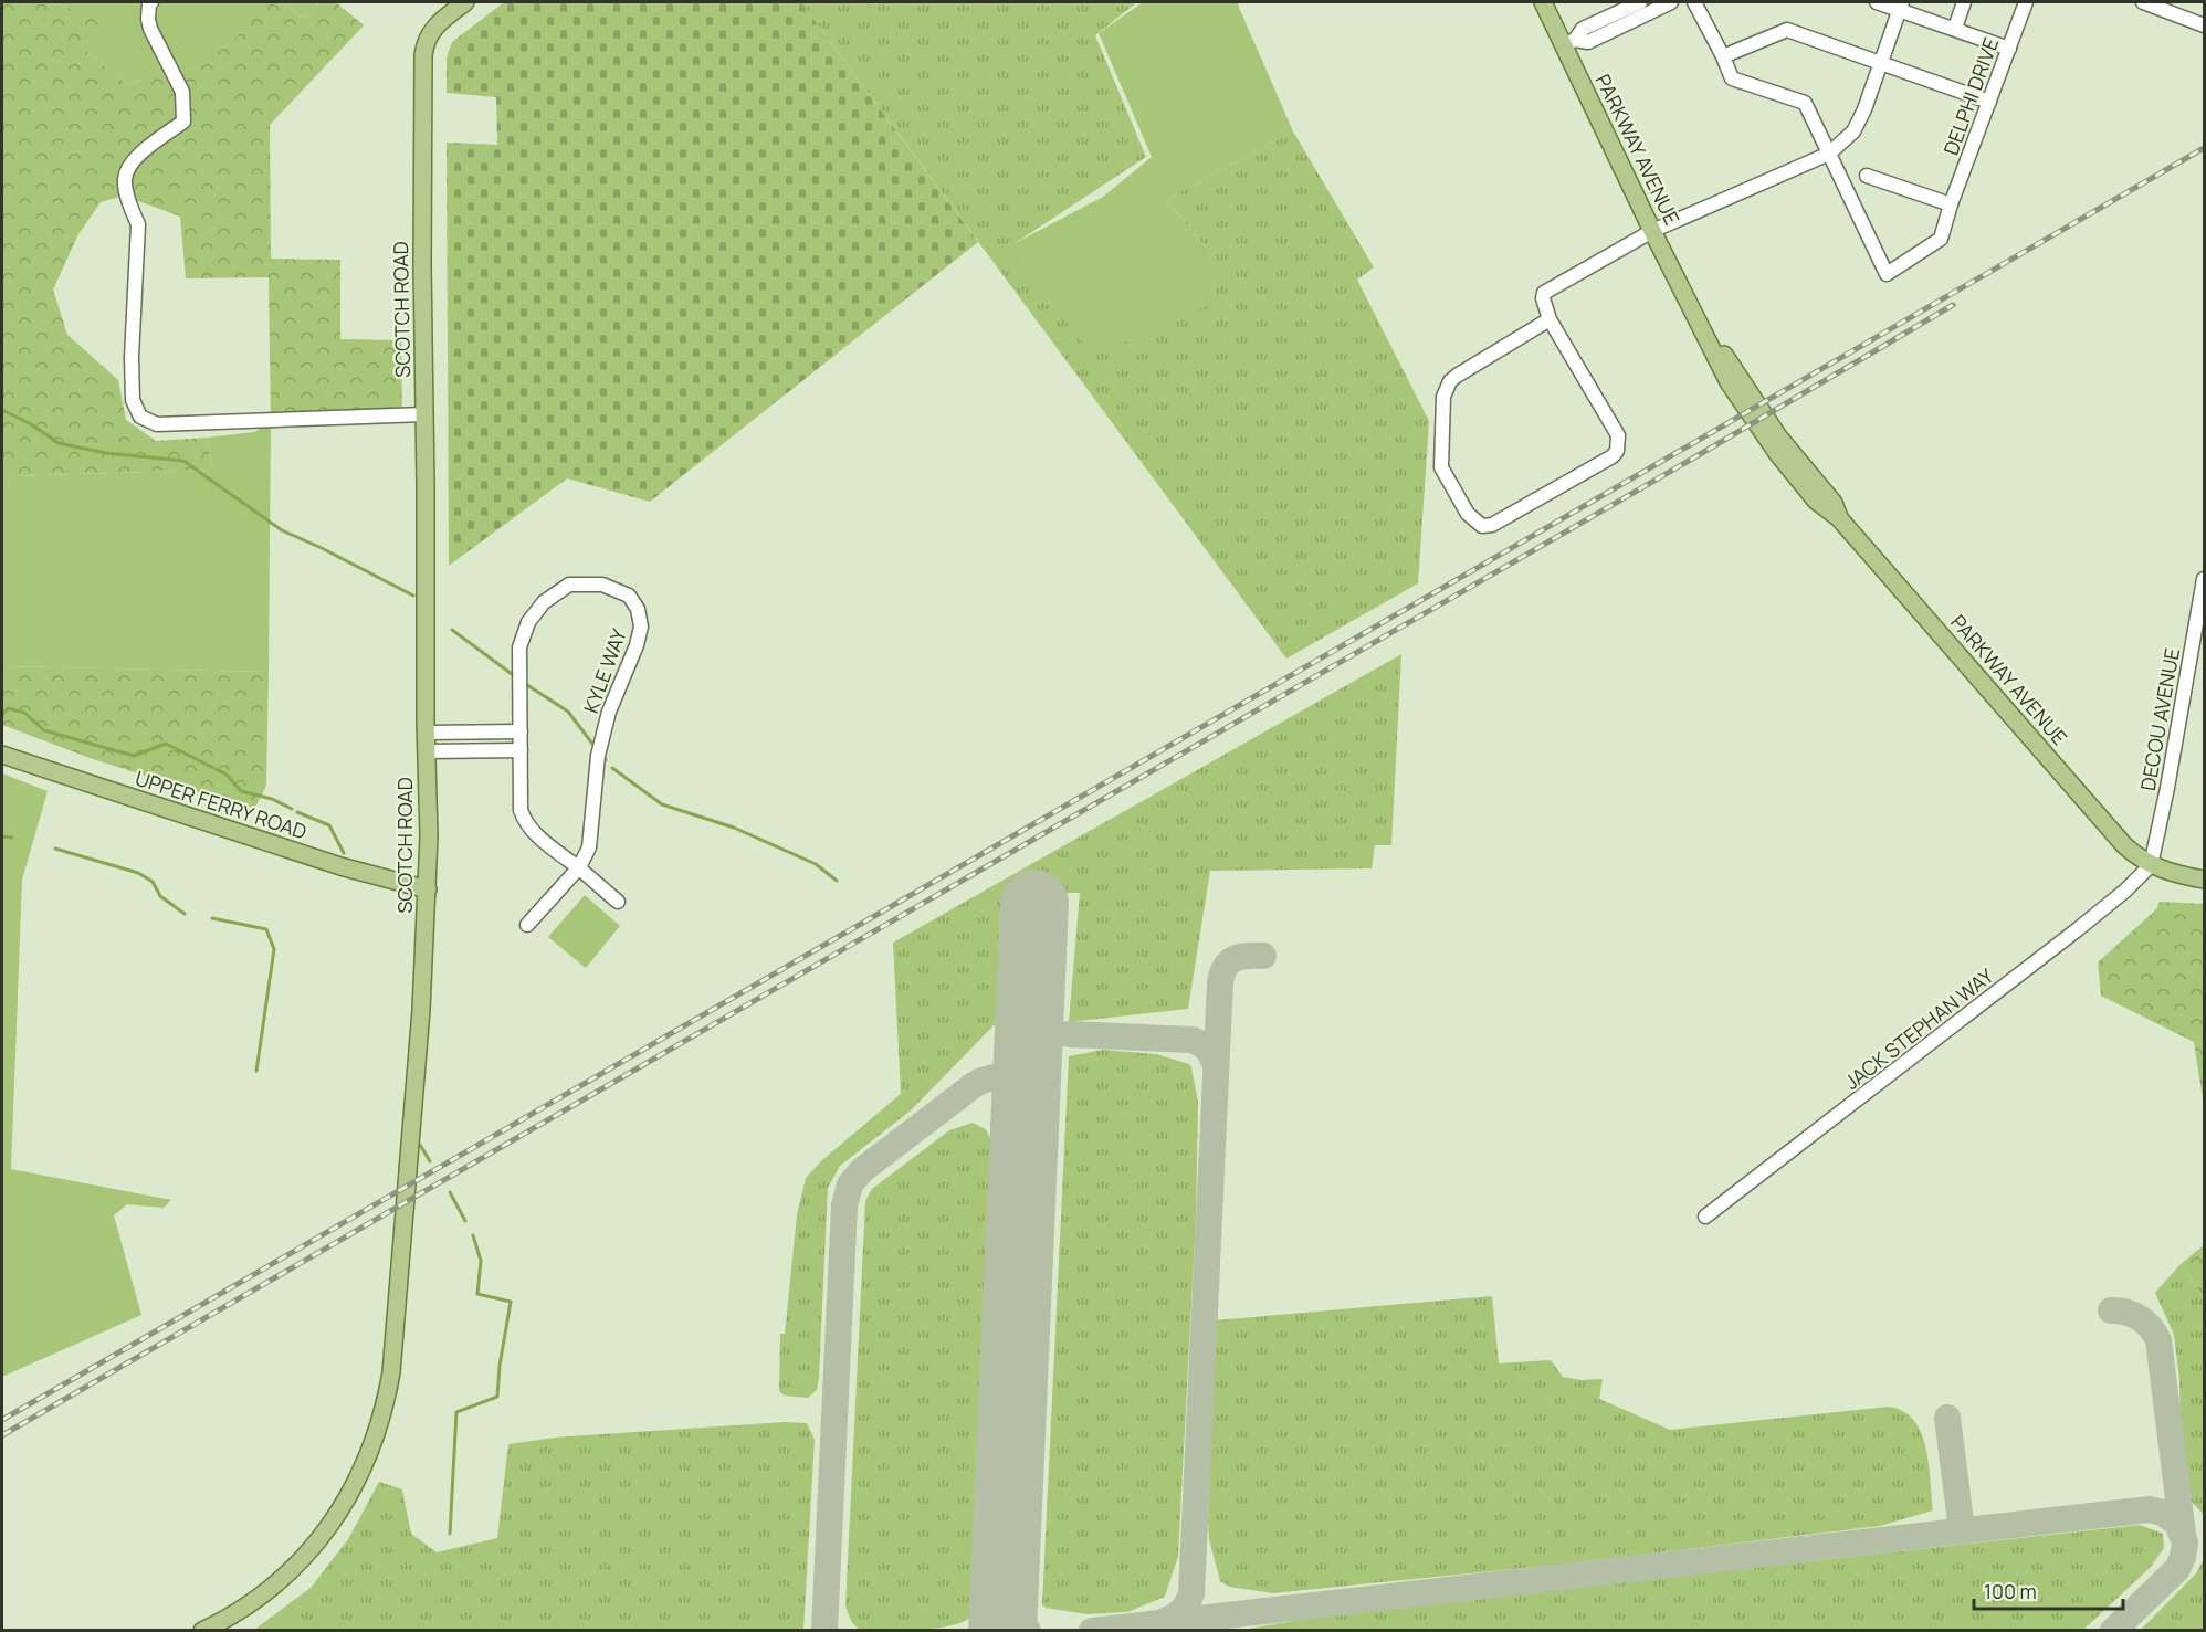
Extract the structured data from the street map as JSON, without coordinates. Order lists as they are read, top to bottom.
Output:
{
  "streets": {
    "main road": ["PARKWAY AVENUE", "SCOTCH ROAD", "UPPER FERRY ROAD"],
    "street": [
      "DELPHI DRIVE",
      "KYLE WAY",
      "DECOU AVENUE",
      "JACK STEPHAN WAY"
    ]
  },
  "crossings": [
    ["PARKWAY AVENUE", "DECOU AVENUE"],
    ["PARKWAY AVENUE", "JACK STEPHAN WAY"],
    ["SCOTCH ROAD", "UPPER FERRY ROAD"],
    ["DECOU AVENUE", "JACK STEPHAN WAY"]
  ],
  "scale_bar": "100 m"
}
